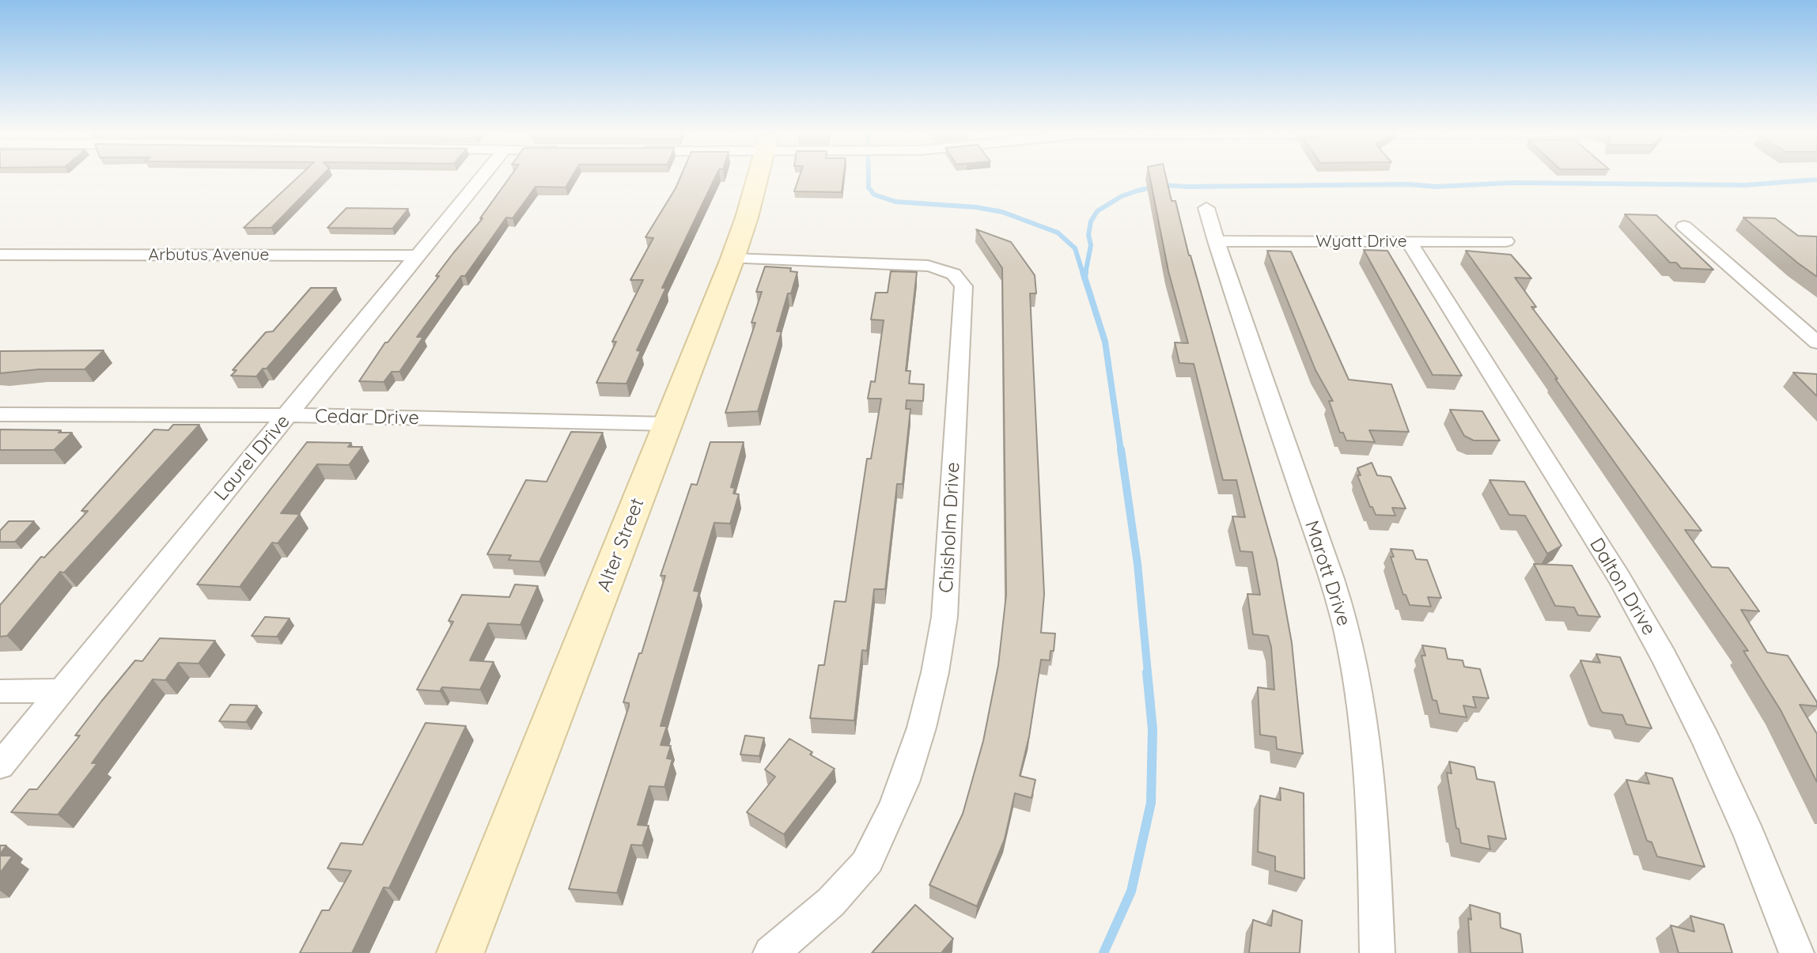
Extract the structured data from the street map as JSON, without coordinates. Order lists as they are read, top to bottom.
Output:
{
  "streets": {
    "street": [
      "Wyatt Drive",
      "Arbutus Avenue",
      "Cedar Drive",
      "Laurel Drive",
      "Chisholm Drive",
      "Alter Street",
      "Marott Drive",
      "Dalton Drive"
    ]
  },
  "crossings": [
    ["Wyatt Drive", "Marott Drive"],
    ["Wyatt Drive", "Dalton Drive"],
    ["Arbutus Avenue", "Laurel Drive"],
    ["Cedar Drive", "Laurel Drive"],
    ["Cedar Drive", "Alter Street"],
    ["Chisholm Drive", "Alter Street"]
  ]
}
